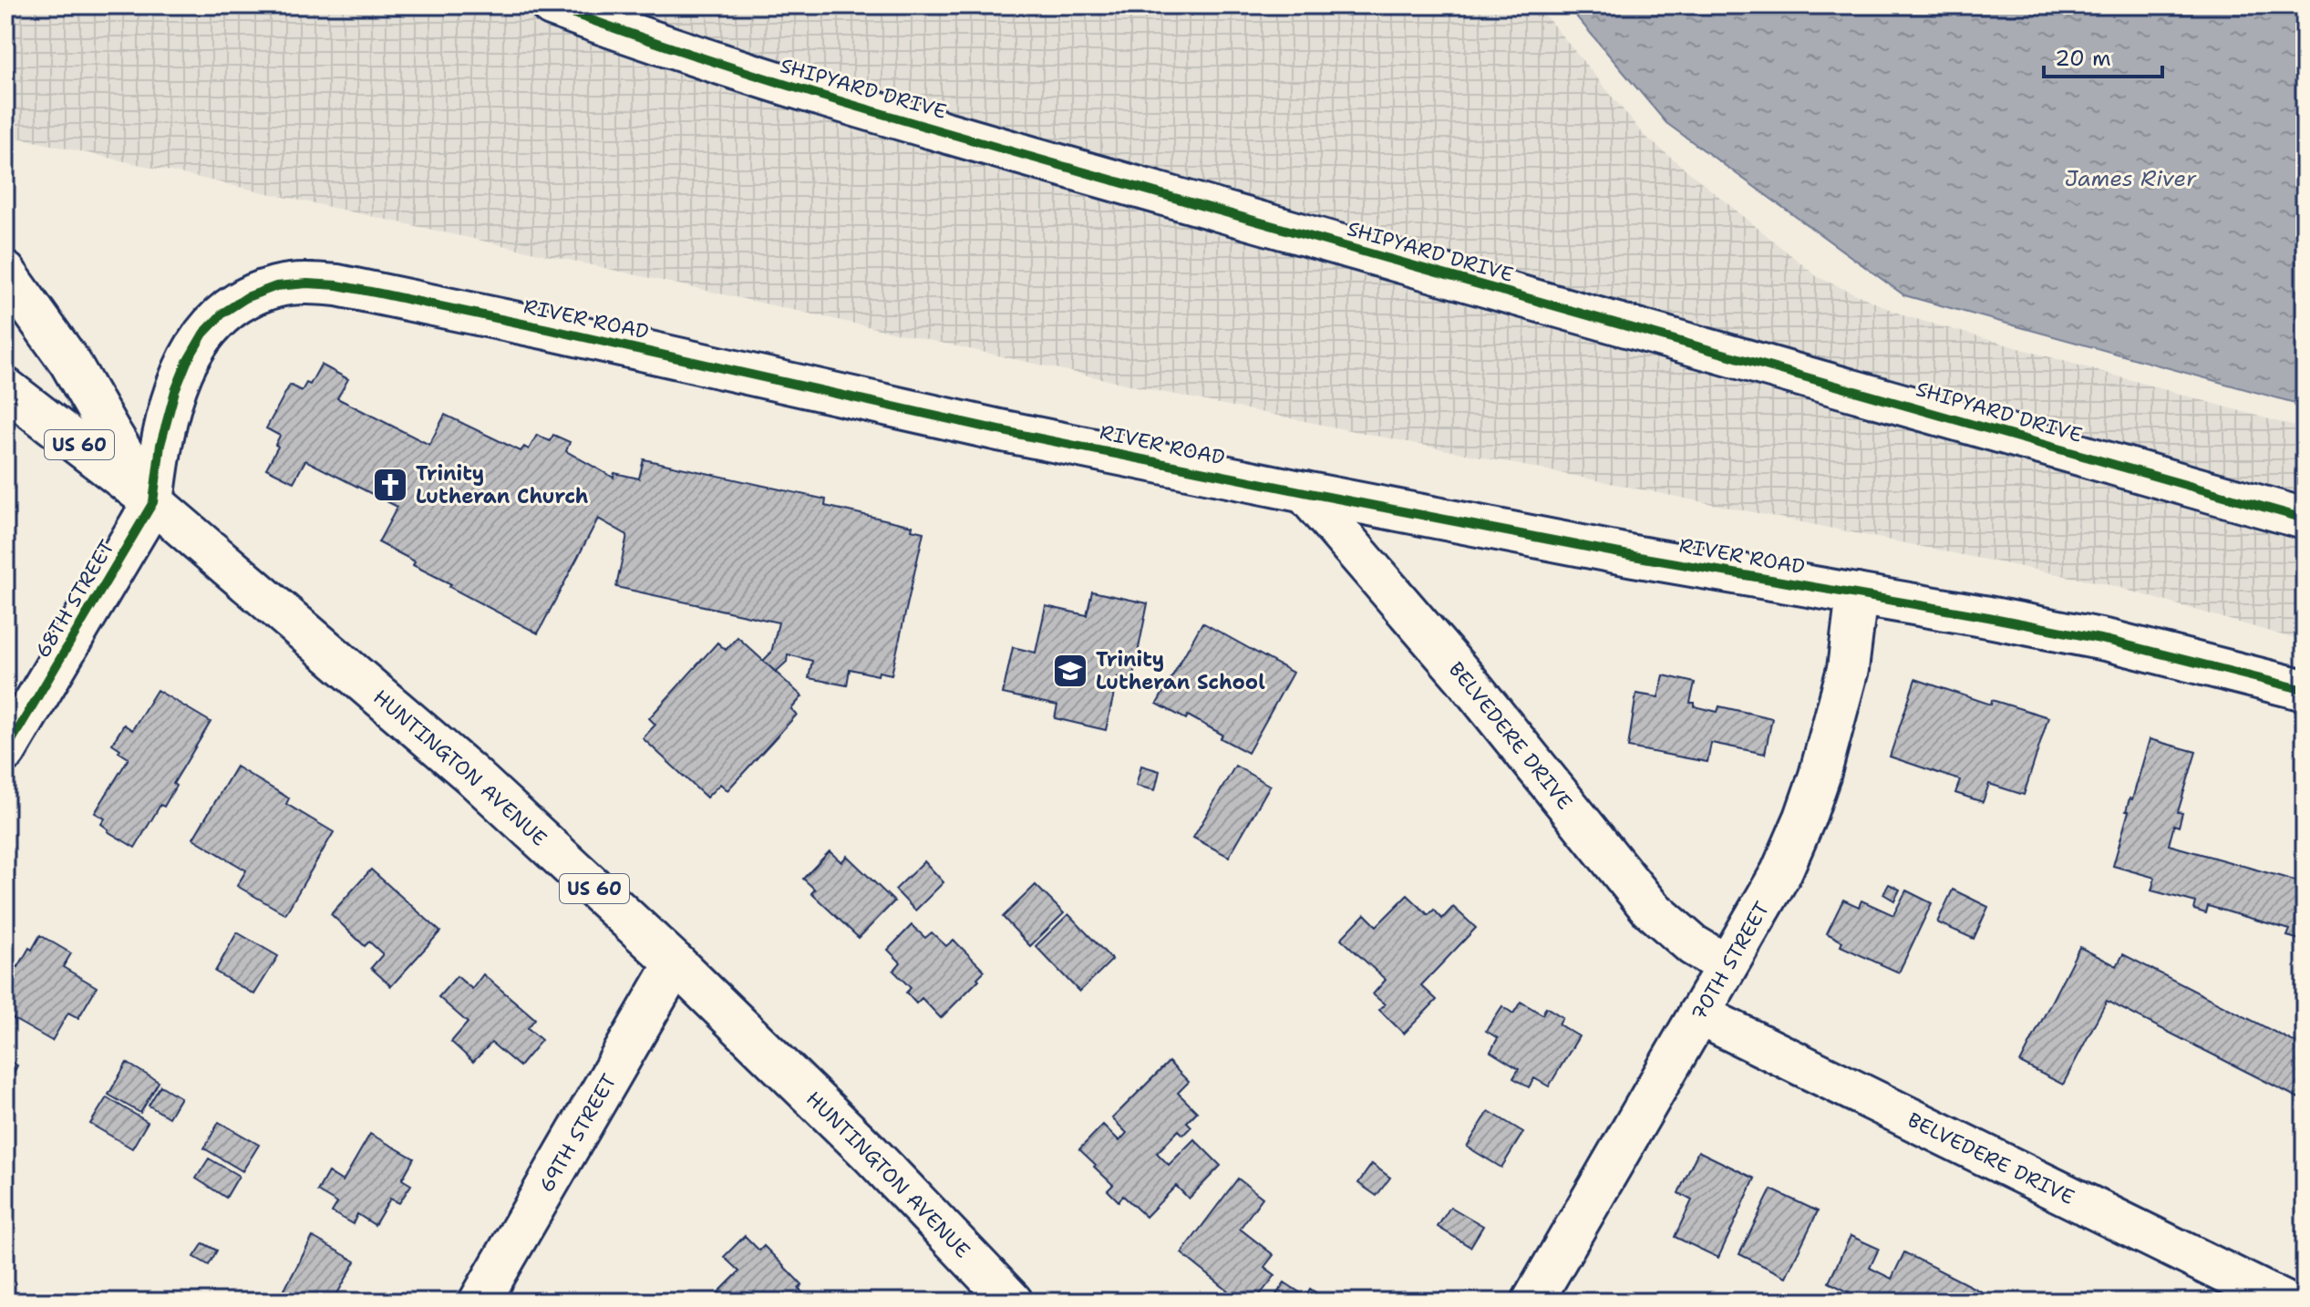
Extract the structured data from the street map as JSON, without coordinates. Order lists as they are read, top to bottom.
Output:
{
  "streets": {
    "street": [
      "SHIPYARD DRIVE",
      "RIVER ROAD",
      "US 60",
      "68TH STREET",
      "BELVEDERE DRIVE",
      "HUNTINGTON AVENUE",
      "70TH STREET",
      "69TH STREET"
    ]
  },
  "crossings": [
    ["RIVER ROAD", "68TH STREET"],
    ["RIVER ROAD", "BELVEDERE DRIVE"],
    ["RIVER ROAD", "HUNTINGTON AVENUE"],
    ["RIVER ROAD", "70TH STREET"],
    ["68TH STREET", "HUNTINGTON AVENUE"],
    ["BELVEDERE DRIVE", "70TH STREET"],
    ["HUNTINGTON AVENUE", "69TH STREET"]
  ],
  "water": ["James River"],
  "places": {
    "church": ["Trinity Lutheran Church"],
    "school or university": ["Trinity Lutheran School"]
  },
  "scale_bar": "20 m"
}
